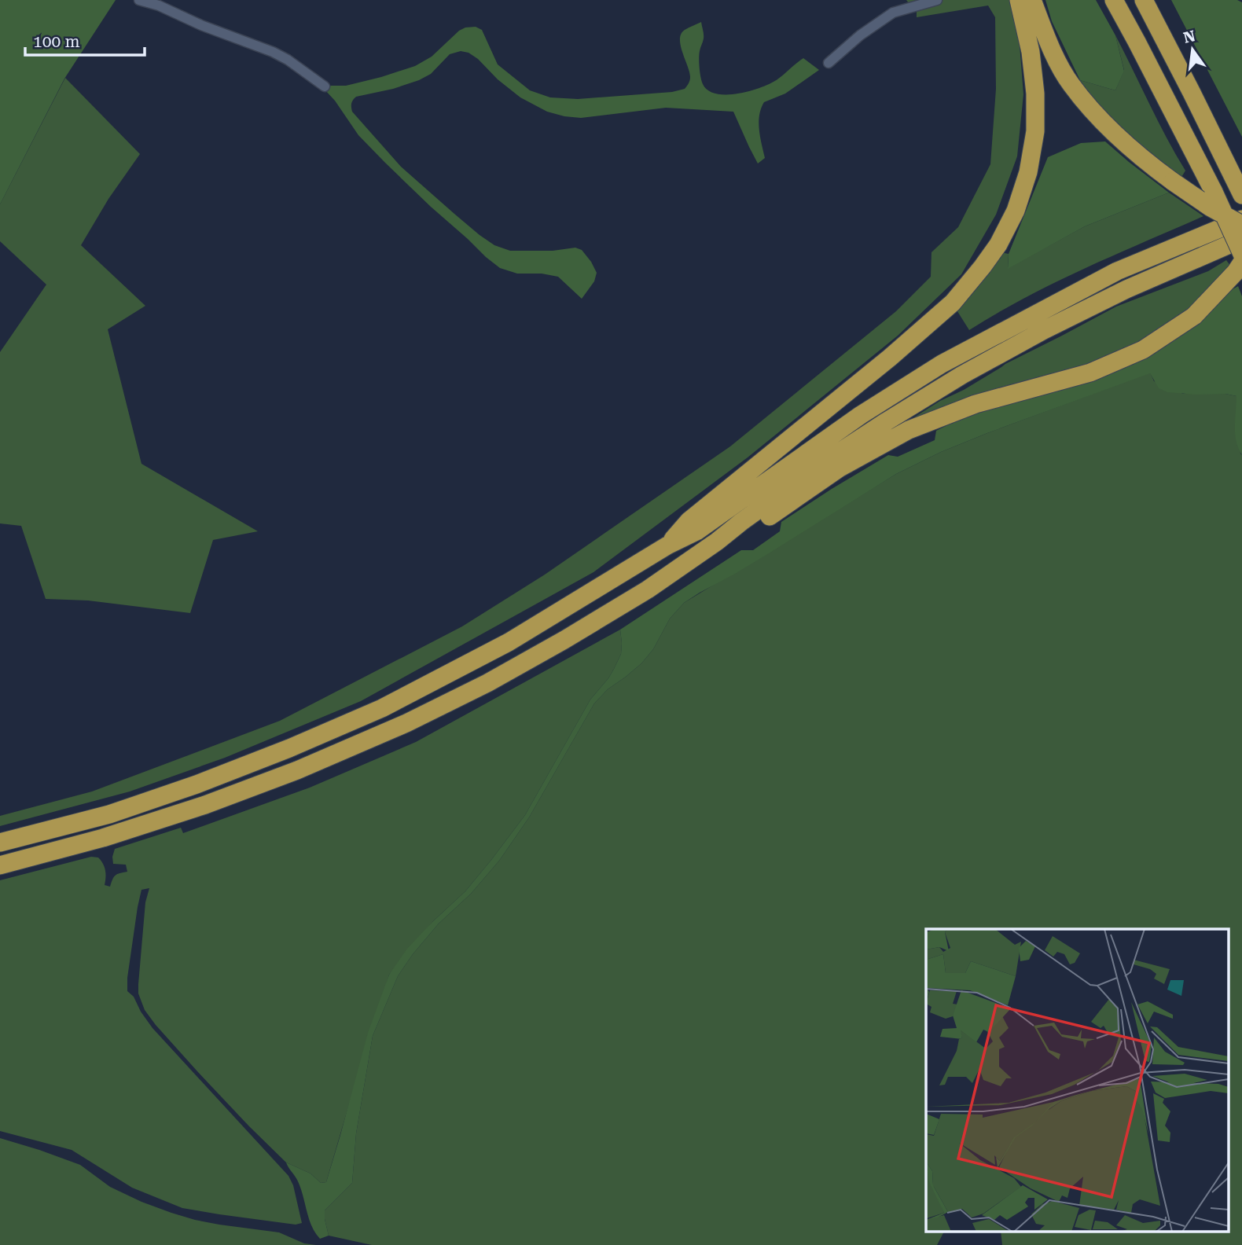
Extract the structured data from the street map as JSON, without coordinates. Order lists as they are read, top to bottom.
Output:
{
  "scale_bar": "100 m",
  "north": "top"
}
